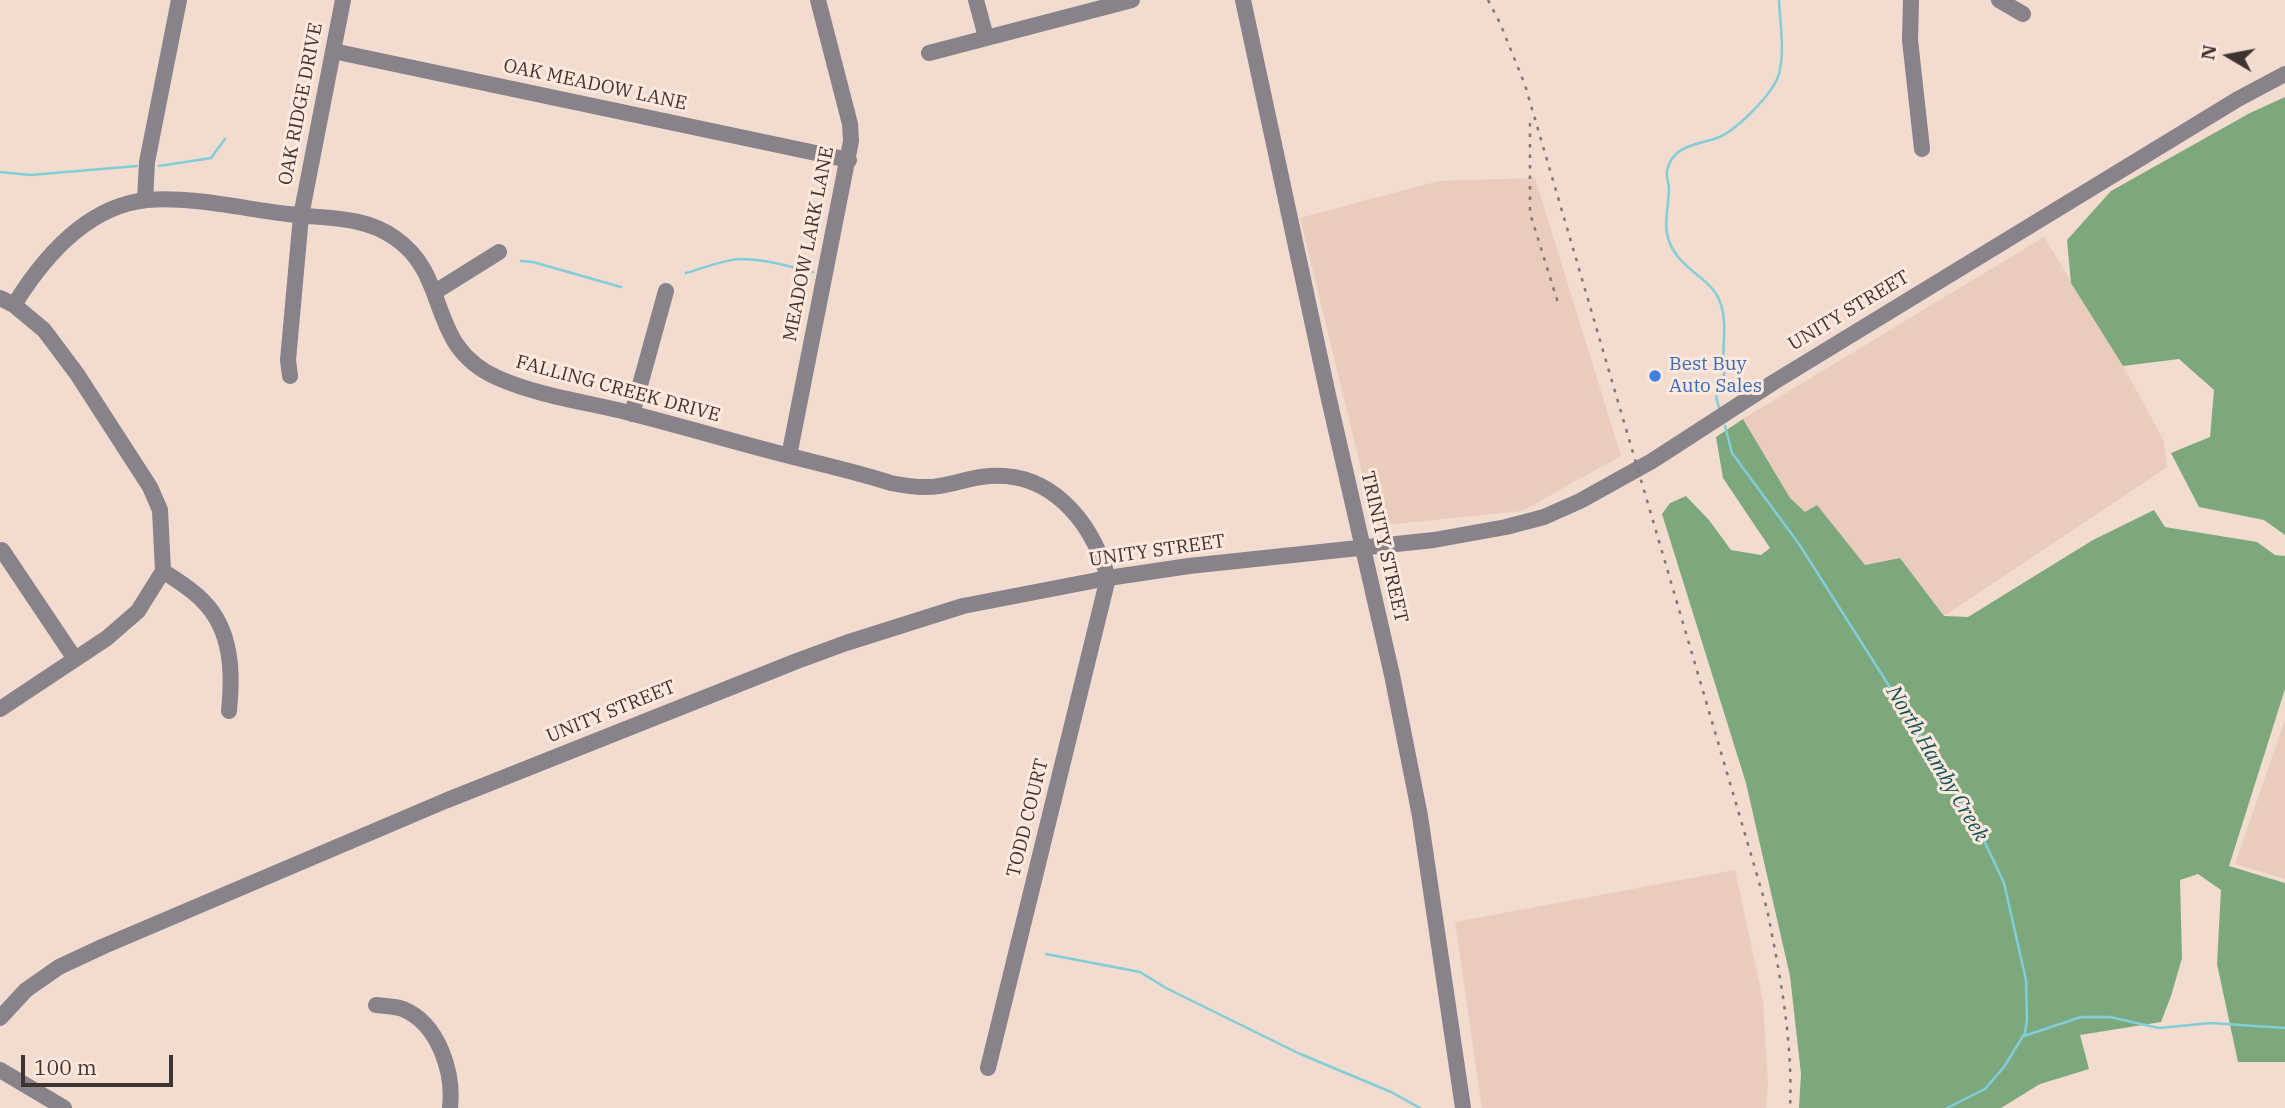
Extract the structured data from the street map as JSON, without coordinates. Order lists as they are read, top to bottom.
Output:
{
  "streets": {
    "street": [
      "OAK MEADOW LANE",
      "OAK RIDGE DRIVE",
      "MEADOW LARK LANE",
      "UNITY STREET",
      "FALLING CREEK DRIVE",
      "TRINITY STREET",
      "TODD COURT"
    ]
  },
  "crossings": [
    ["OAK MEADOW LANE", "OAK RIDGE DRIVE"],
    ["OAK MEADOW LANE", "MEADOW LARK LANE"],
    ["OAK RIDGE DRIVE", "FALLING CREEK DRIVE"],
    ["MEADOW LARK LANE", "FALLING CREEK DRIVE"],
    ["UNITY STREET", "FALLING CREEK DRIVE"],
    ["UNITY STREET", "TRINITY STREET"],
    ["UNITY STREET", "TODD COURT"],
    ["FALLING CREEK DRIVE", "TODD COURT"]
  ],
  "water": ["North Hamby Creek"],
  "places": ["Best Buy Auto Sales"],
  "scale_bar": "100 m",
  "north": "left"
}
